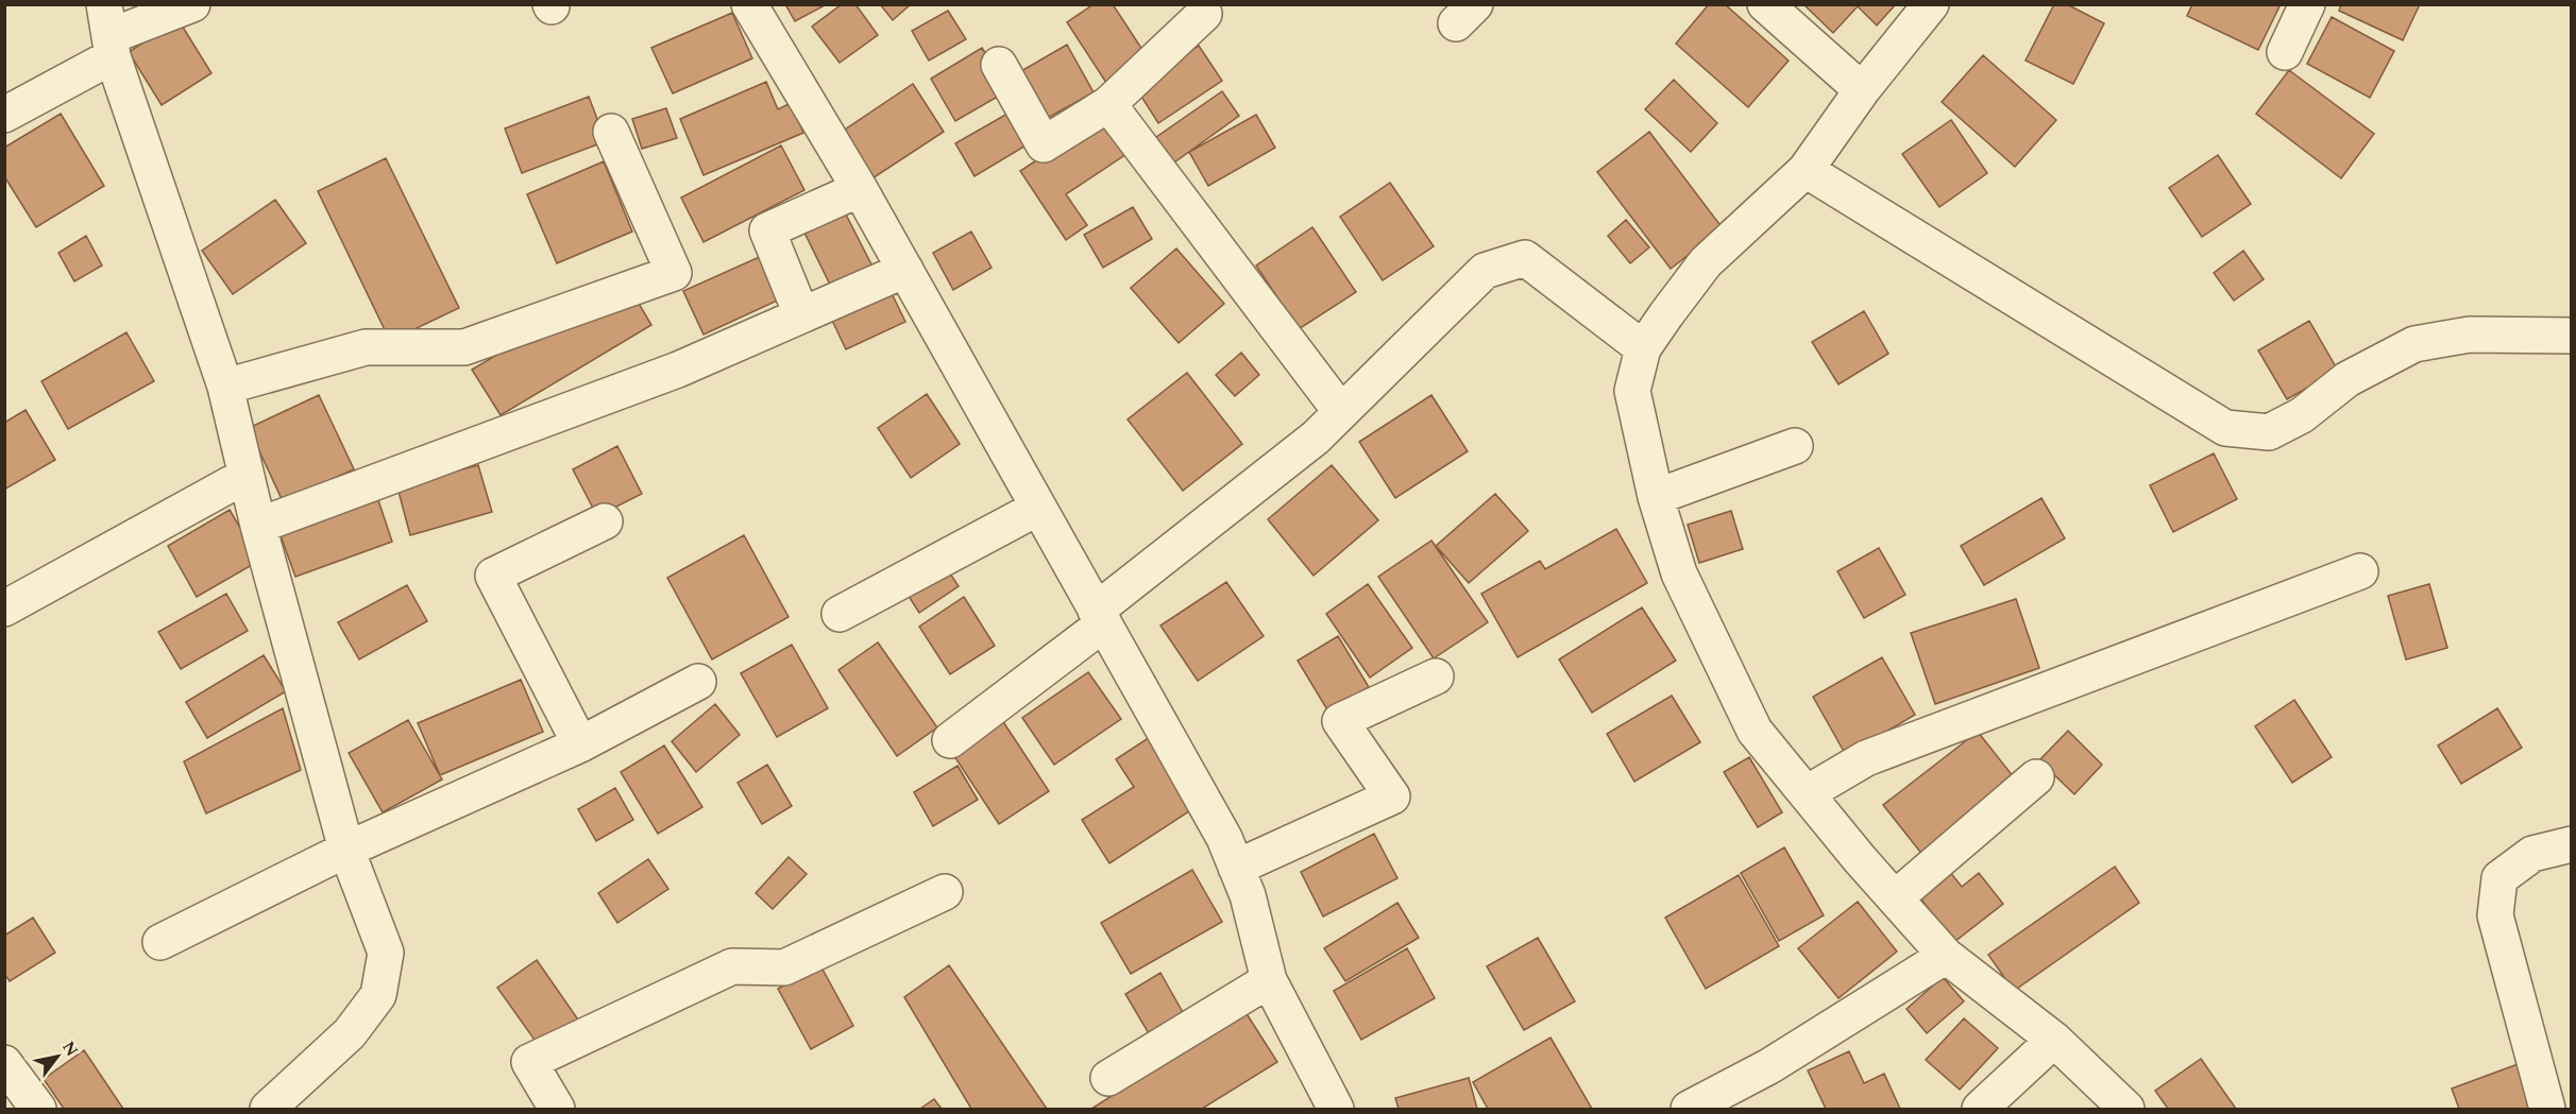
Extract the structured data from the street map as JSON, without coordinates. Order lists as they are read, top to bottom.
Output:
{
  "north": "top right"
}
